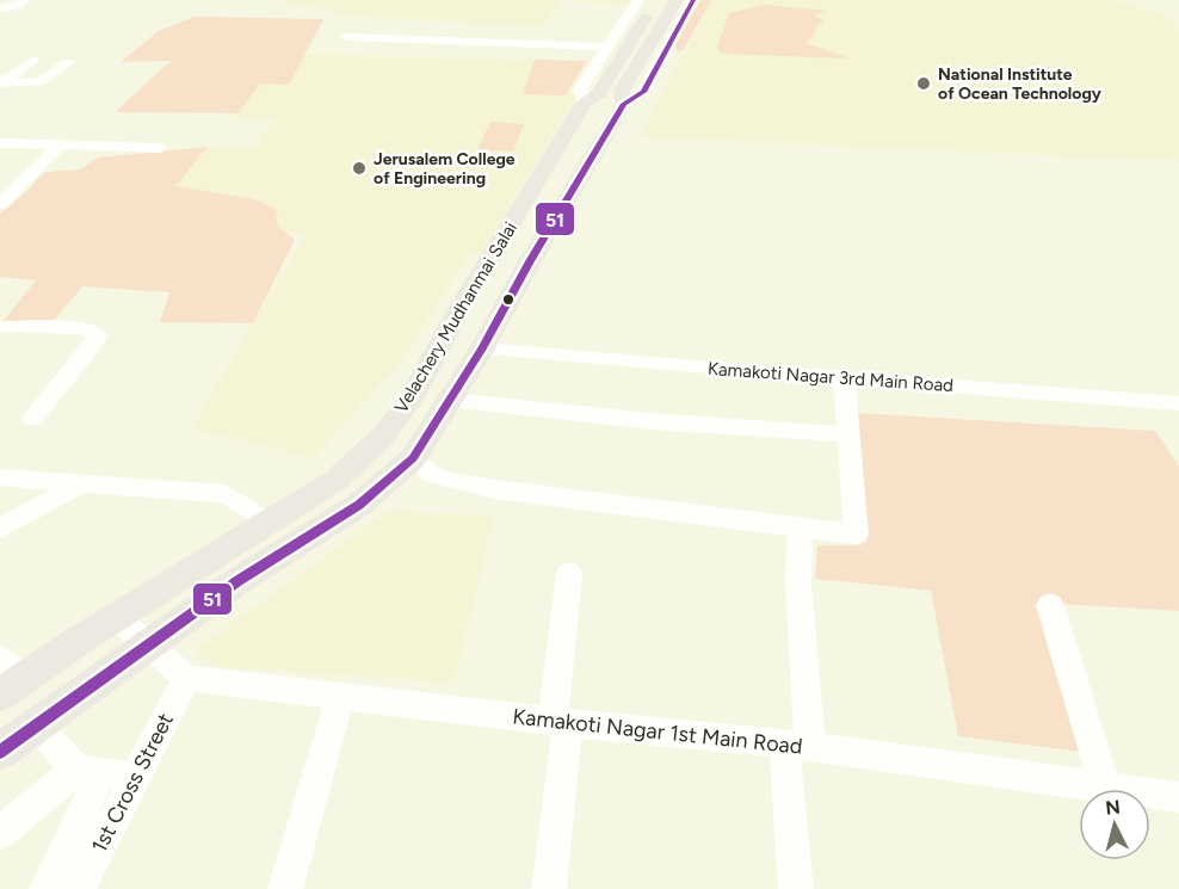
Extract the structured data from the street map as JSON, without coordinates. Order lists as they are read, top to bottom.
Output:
{
  "streets": {
    "main road": ["Velachery Mudhanmai Salai"],
    "street": ["Kamakoti Nagar 3rd Main Road", "Kamakoti Nagar 1st Main Road", "1st Cross Street"]
  },
  "crossings": [
    ["Velachery Mudhanmai Salai", "Kamakoti Nagar 3rd Main Road"],
    ["Kamakoti Nagar 1st Main Road", "1st Cross Street"]
  ],
  "places": ["National Institute of Ocean Technology", "Jerusalem College of Engineering"],
  "lines": ["transit line 51"],
  "north": "top"
}
